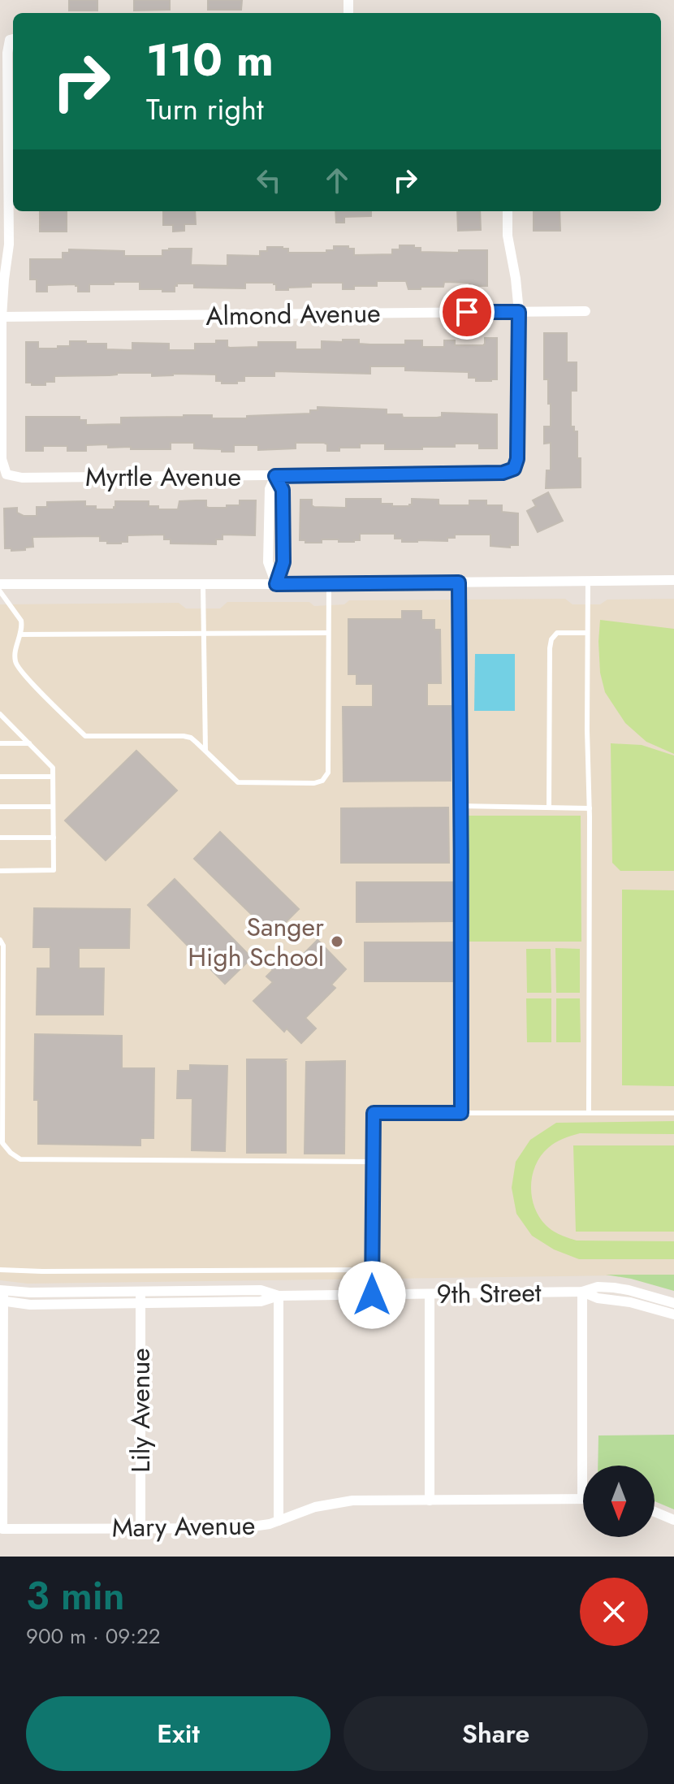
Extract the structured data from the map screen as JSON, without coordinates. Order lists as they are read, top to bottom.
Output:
{
  "streets": {
    "street": [
      "Almond Avenue",
      "Myrtle Avenue",
      "9th Street",
      "Lily Avenue",
      "Mary Avenue"
    ]
  },
  "crossings": [
    ["Almond Avenue", "Myrtle Avenue"],
    ["9th Street", "Lily Avenue"],
    ["9th Street", "Mary Avenue"],
    ["Lily Avenue", "Mary Avenue"]
  ],
  "places": ["Sanger High School"],
  "north": "bottom",
  "page": {
    "turn": ["110 m", "Turn right"],
    "heading": ["3 min", "900 m · 09:22"],
    "buttons": ["Exit", "Share"]
  }
}
